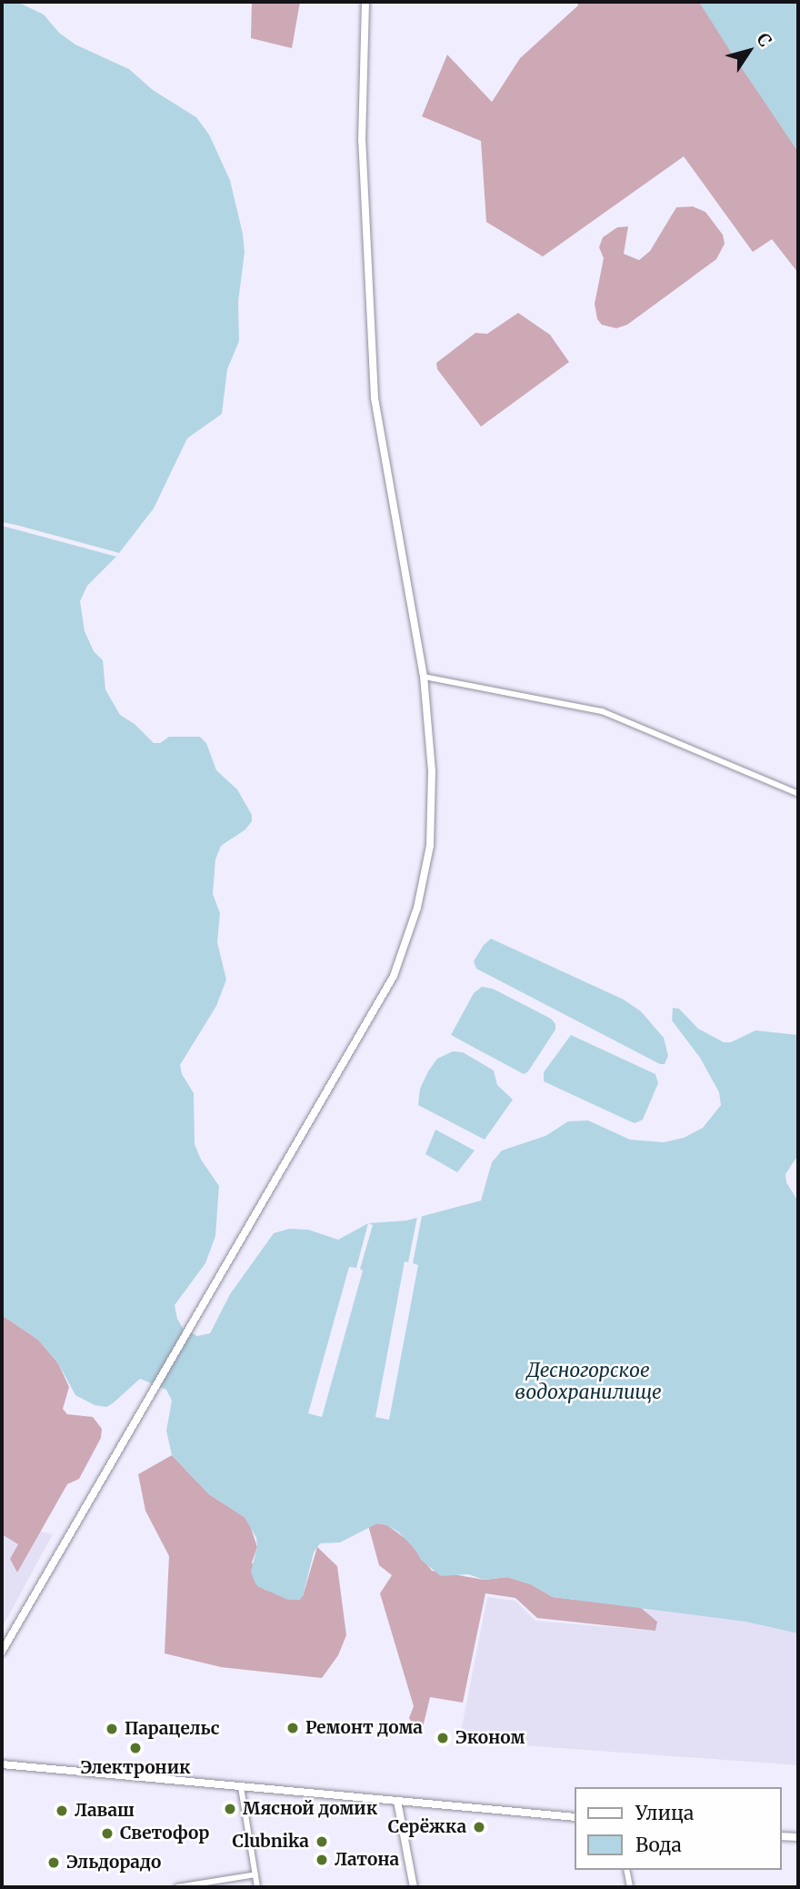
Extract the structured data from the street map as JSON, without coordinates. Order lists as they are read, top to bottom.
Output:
{
  "water": ["Десногорское водохранилище"],
  "places": [
    "Ремонт дома",
    "Парацельс",
    "Эконом",
    "Электроник",
    "Мясной домик",
    "Лаваш",
    "Серёжка",
    "Светофор",
    "Clubnika",
    "Латона",
    "Эльдорадо"
  ],
  "legend": ["Улица", "Вода"],
  "north": "top right"
}
